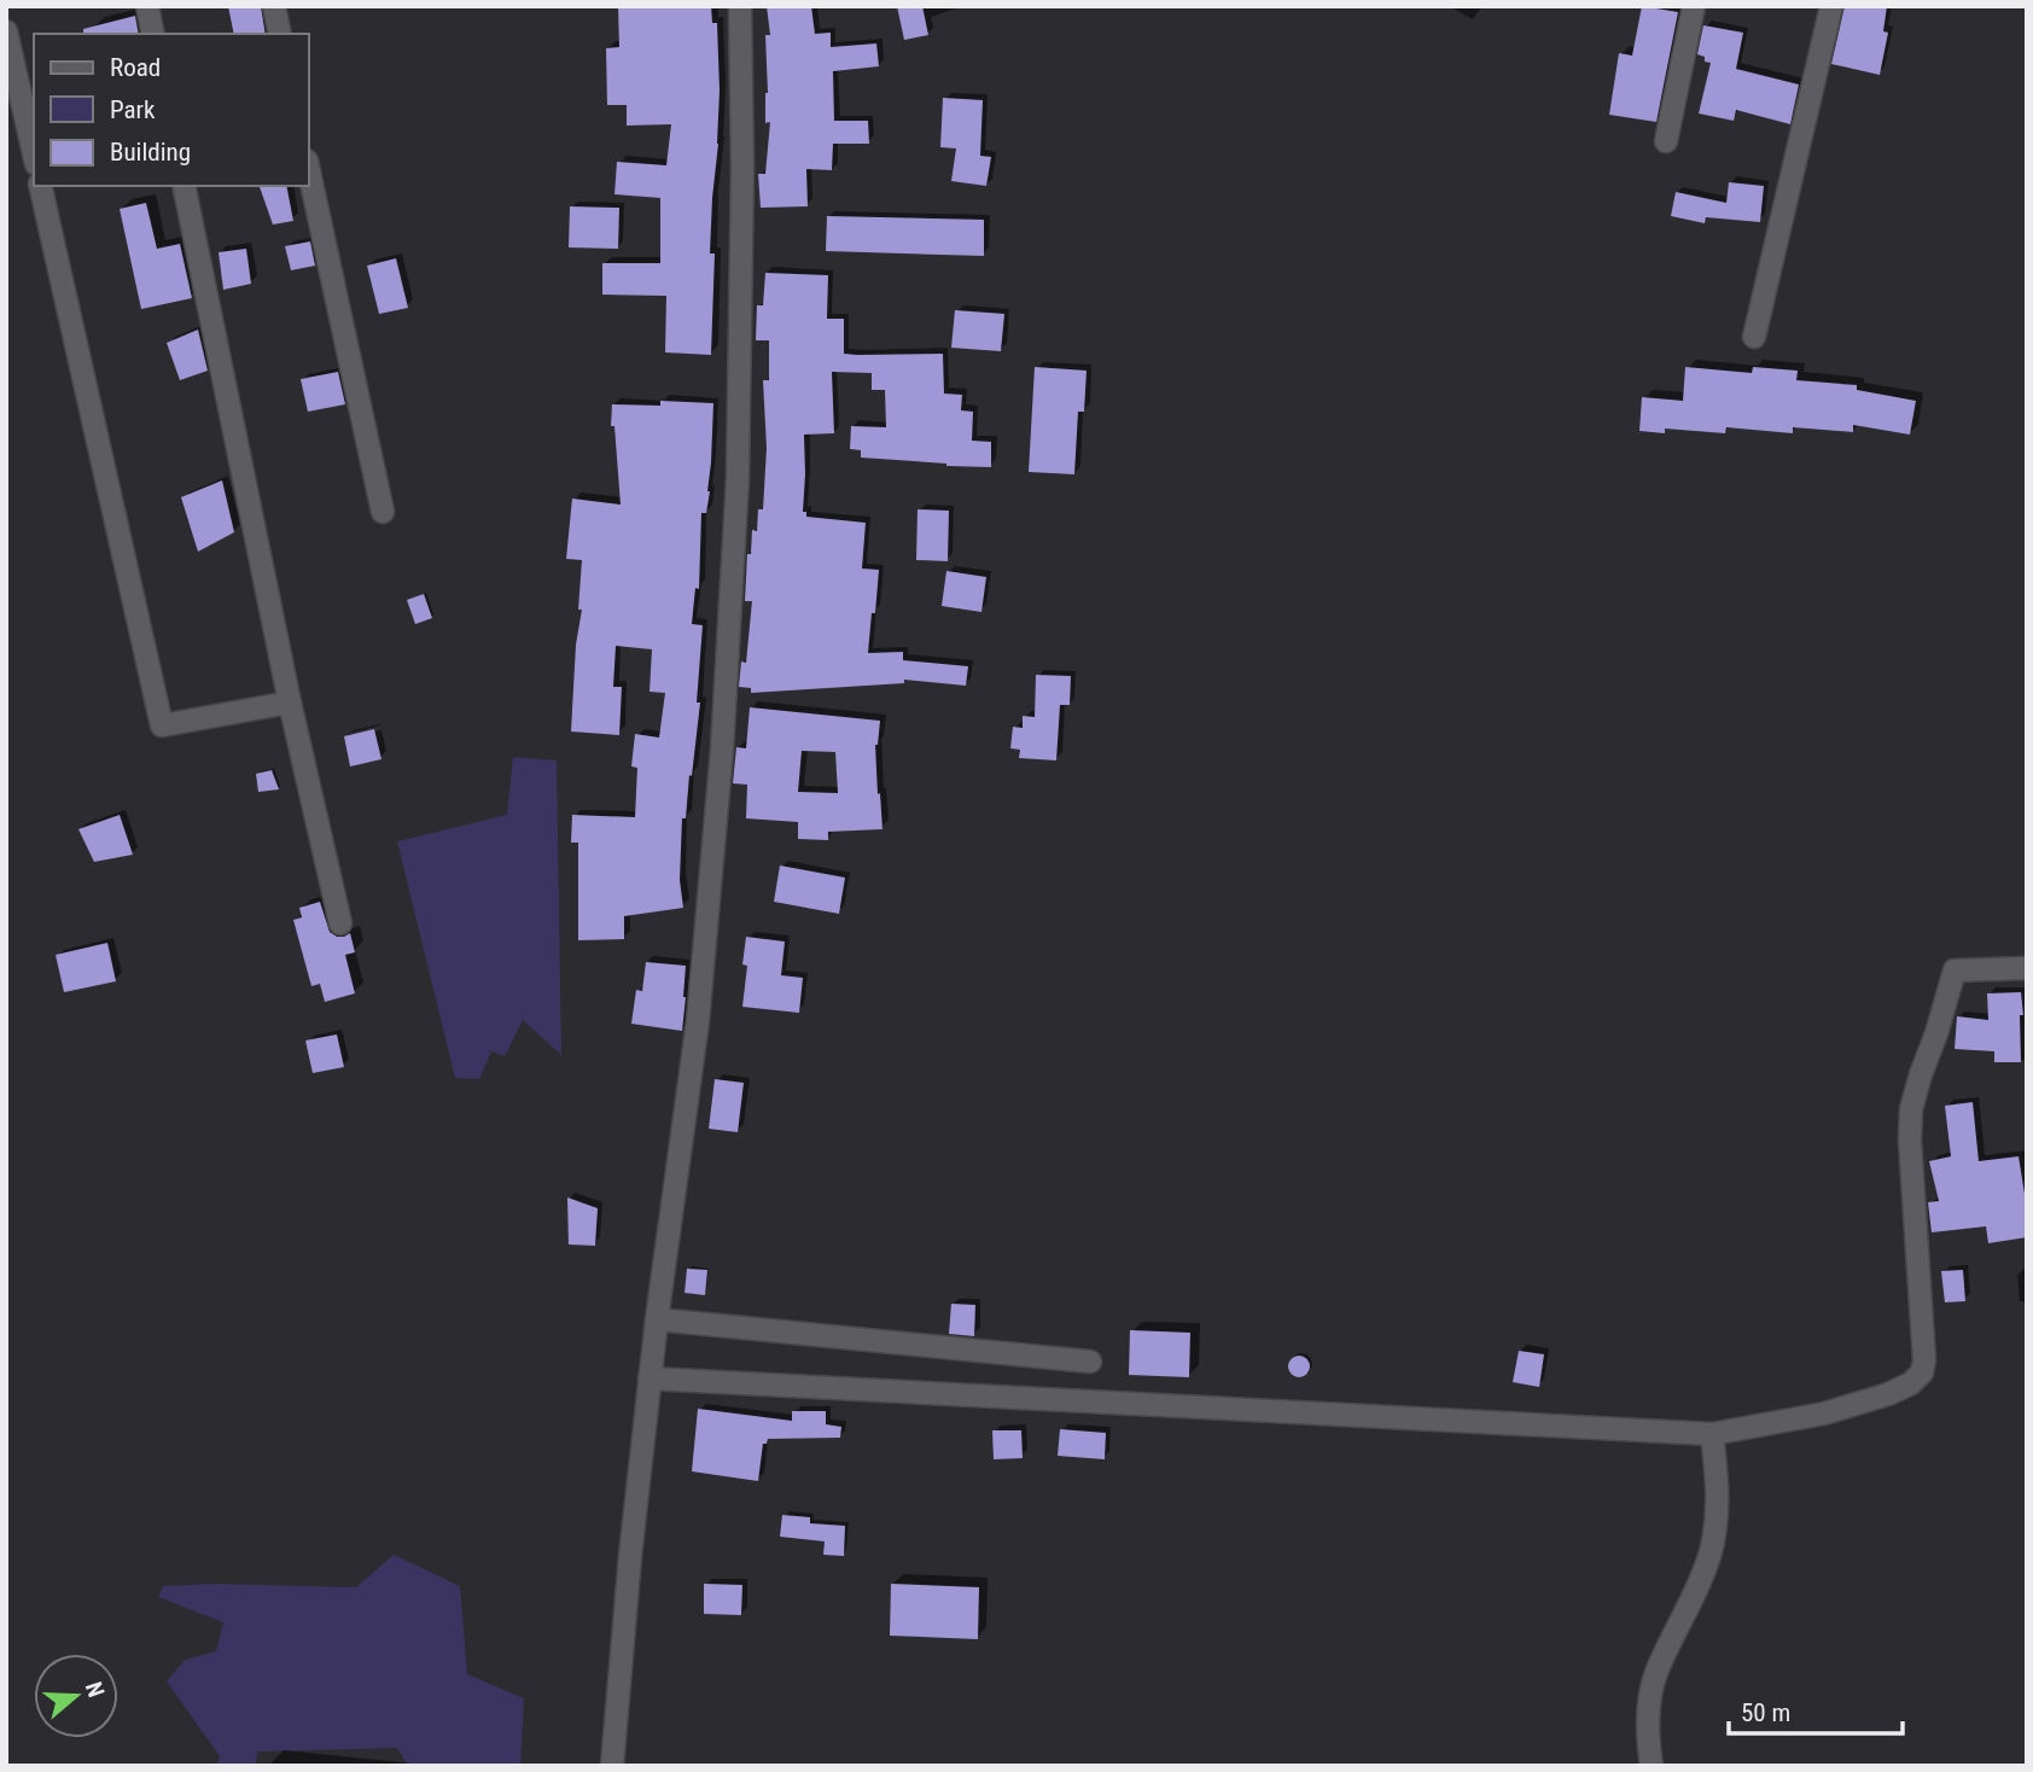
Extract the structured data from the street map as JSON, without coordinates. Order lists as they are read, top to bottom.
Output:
{
  "legend": ["Road", "Park", "Building"],
  "scale_bar": "50 m",
  "north": "right"
}
